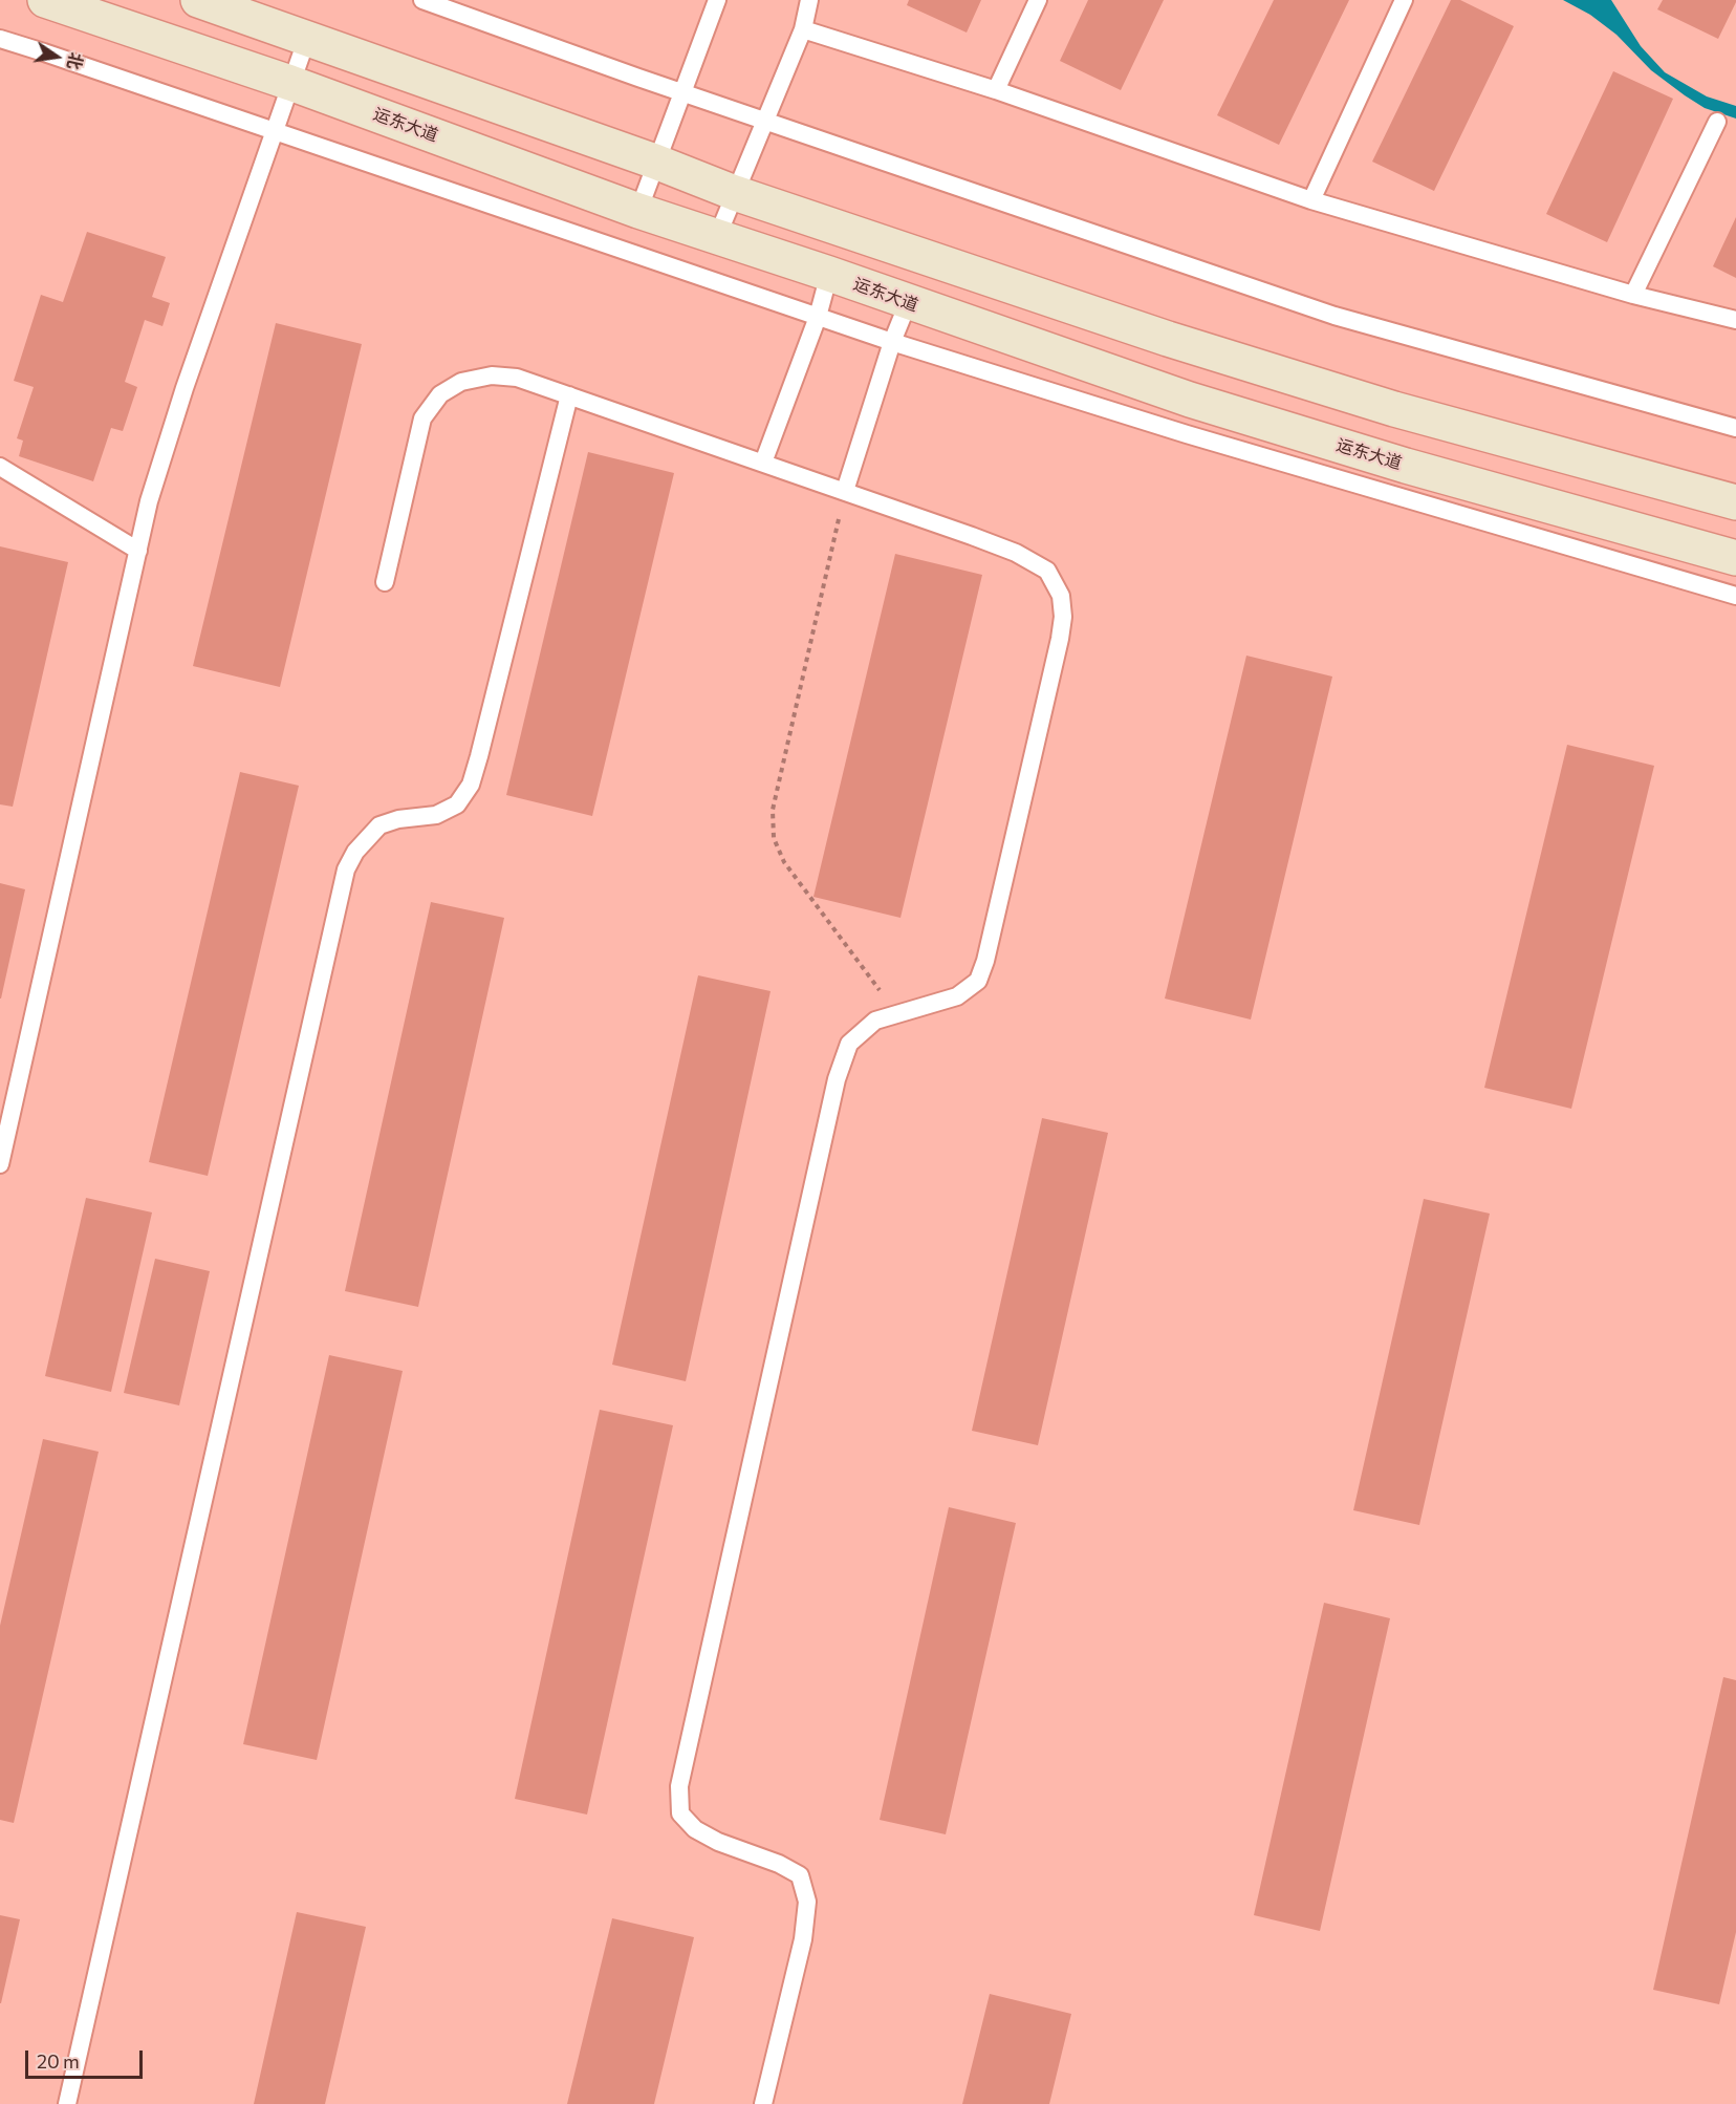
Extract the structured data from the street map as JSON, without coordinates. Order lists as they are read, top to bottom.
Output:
{
  "streets": {
    "main road": ["运东大道"]
  },
  "scale_bar": "20 m",
  "north": "right"
}
